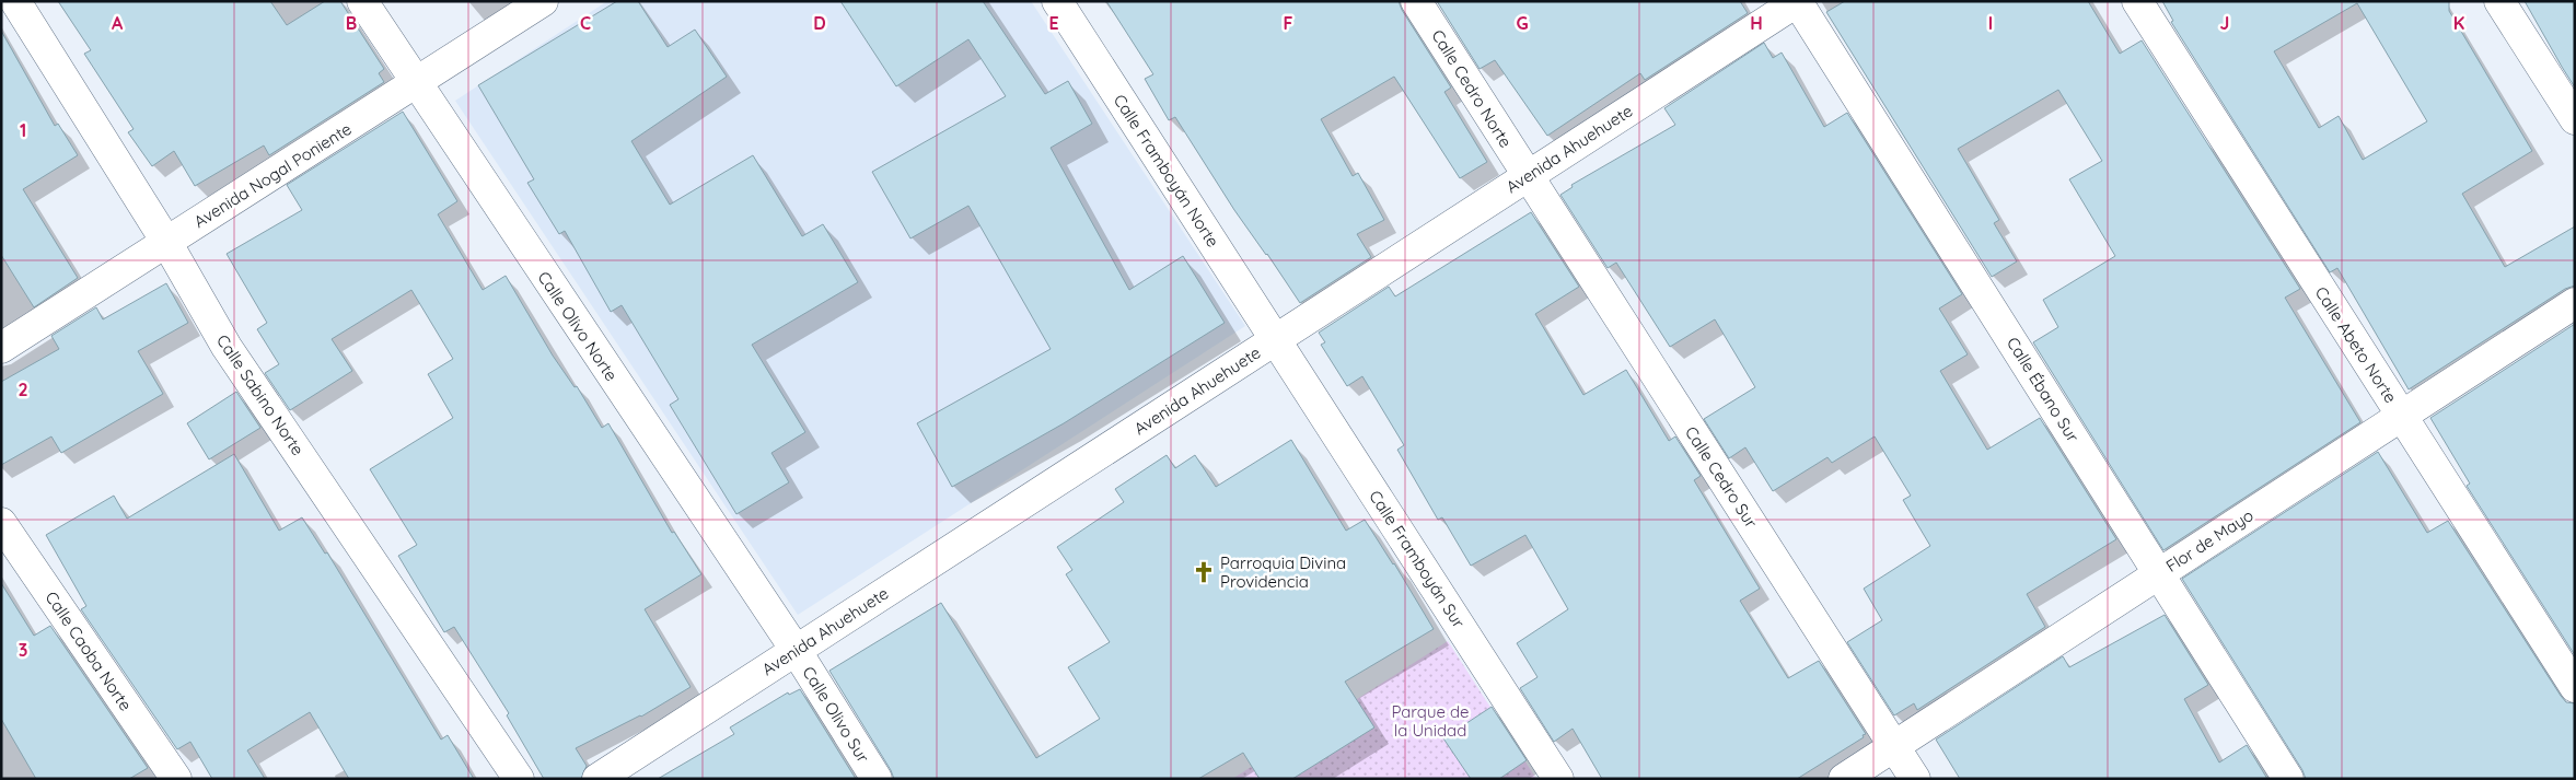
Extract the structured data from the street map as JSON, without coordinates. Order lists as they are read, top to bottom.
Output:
{
  "streets": {
    "street": [
      "Calle Cedro Norte",
      "Avenida Ahuehuete",
      "Calle Framboyán Norte",
      "Avenida Nogal Poniente",
      "Calle Olivo Norte",
      "Calle Abeto Norte",
      "Calle Ébano Sur",
      "Calle Sabino Norte",
      "Calle Cedro Sur",
      "Flor de Mayo",
      "Calle Framboyán Sur",
      "Calle Caoba Norte",
      "Calle Olivo Sur"
    ]
  },
  "crossings": [
    ["Calle Cedro Norte", "Avenida Ahuehuete"],
    ["Calle Cedro Norte", "Calle Cedro Sur"],
    ["Avenida Ahuehuete", "Calle Framboyán Norte"],
    ["Avenida Ahuehuete", "Calle Olivo Norte"],
    ["Avenida Ahuehuete", "Calle Ébano Sur"],
    ["Avenida Ahuehuete", "Calle Cedro Sur"],
    ["Avenida Ahuehuete", "Calle Framboyán Sur"],
    ["Avenida Ahuehuete", "Calle Olivo Sur"],
    ["Calle Framboyán Norte", "Calle Framboyán Sur"],
    ["Avenida Nogal Poniente", "Calle Olivo Norte"],
    ["Avenida Nogal Poniente", "Calle Sabino Norte"],
    ["Calle Olivo Norte", "Calle Olivo Sur"],
    ["Calle Abeto Norte", "Flor de Mayo"],
    ["Calle Ébano Sur", "Flor de Mayo"],
    ["Calle Cedro Sur", "Flor de Mayo"]
  ],
  "parks": ["Parque de la Unidad"],
  "places": {
    "church": ["Parroquia Divina Providencia"]
  },
  "grid": {
    "columns": [
      "A",
      "B",
      "C",
      "D",
      "E",
      "F",
      "G",
      "H",
      "I",
      "J",
      "K"
    ],
    "rows": ["1", "2", "3"]
  }
}
